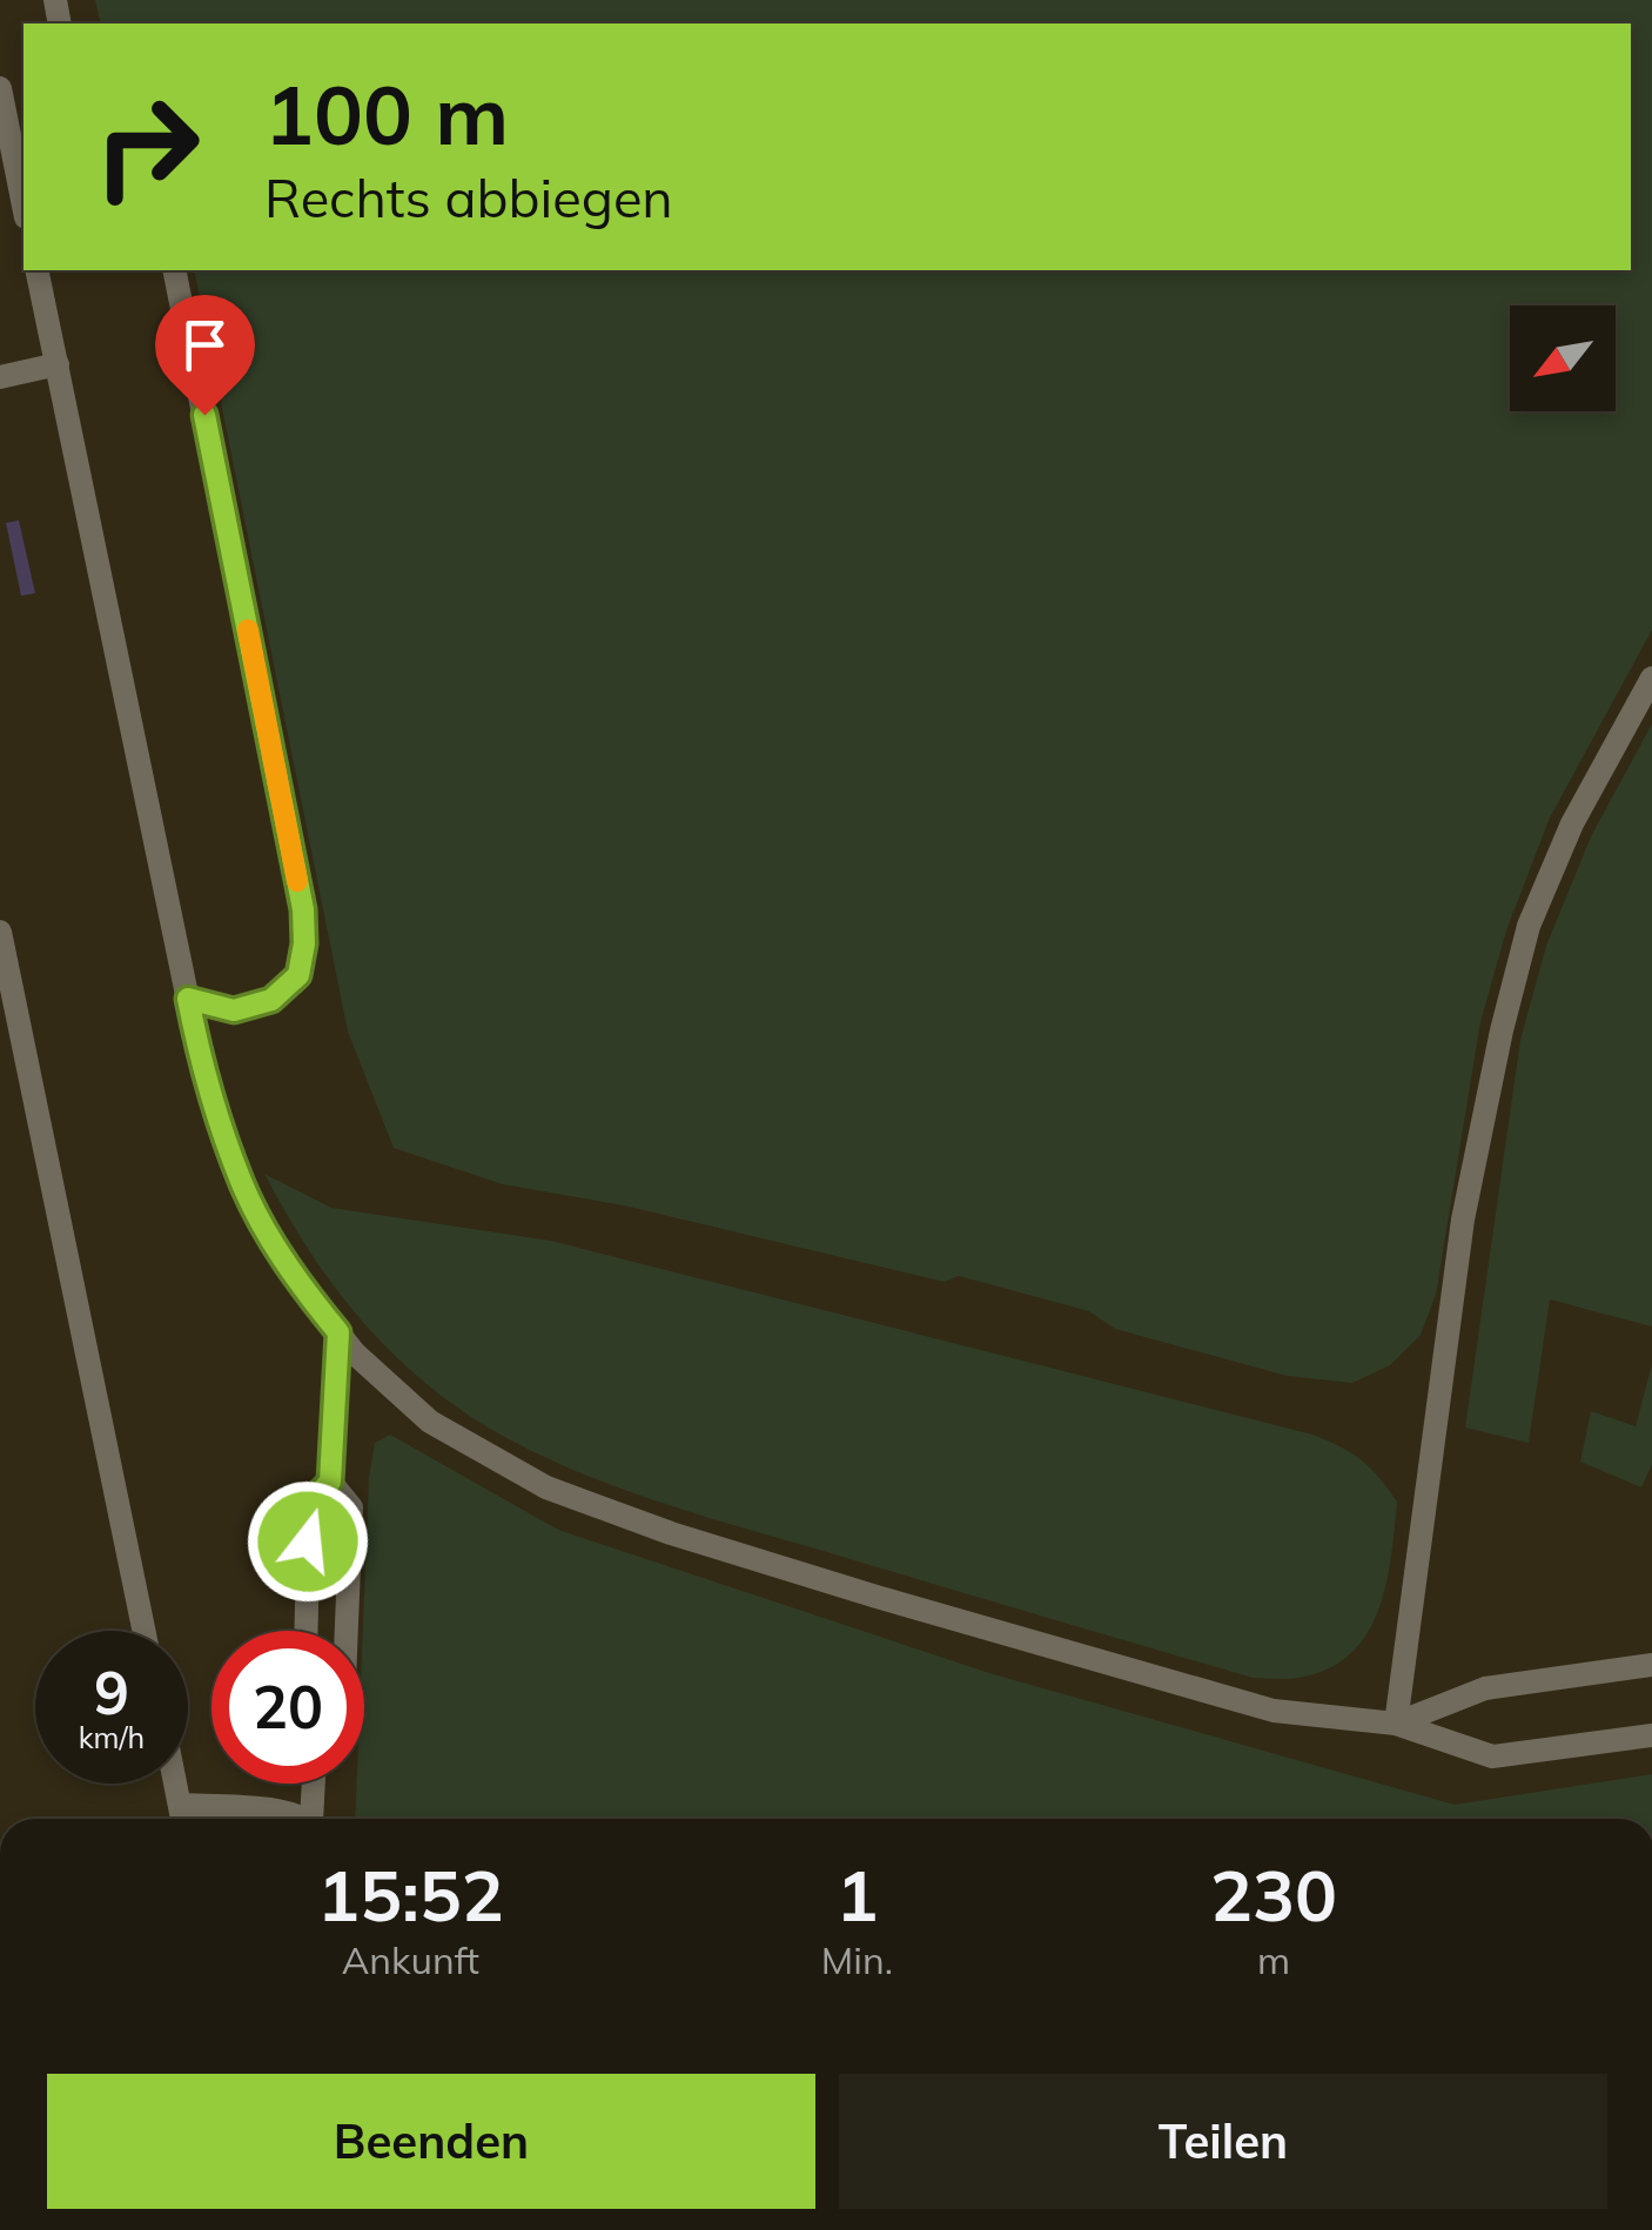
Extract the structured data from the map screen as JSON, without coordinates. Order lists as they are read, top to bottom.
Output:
{
  "north": "bottom left",
  "page": {
    "turn": ["100 m", "Rechts abbiegen"],
    "speed": "9 km/h",
    "limit": "20",
    "eta": [
      "15:52",
      "Ankunft",
      "1",
      "Min.",
      "230",
      "m"
    ],
    "buttons": ["Beenden", "Teilen"]
  }
}
